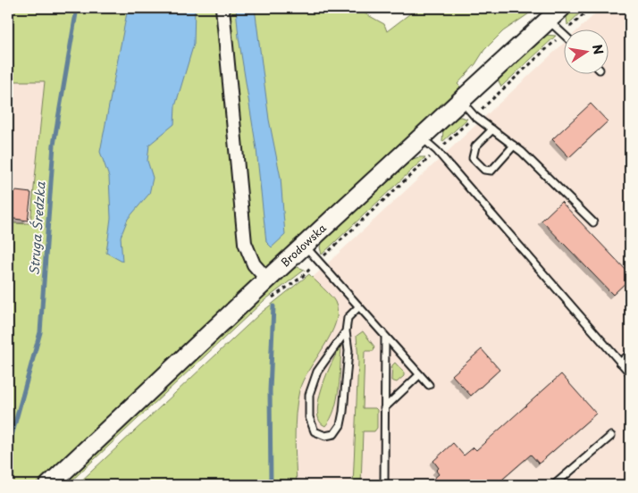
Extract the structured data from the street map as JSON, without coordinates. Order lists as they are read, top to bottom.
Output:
{
  "streets": {
    "street": ["Brodowska"]
  },
  "water": ["Struga Średzka"],
  "north": "right"
}
